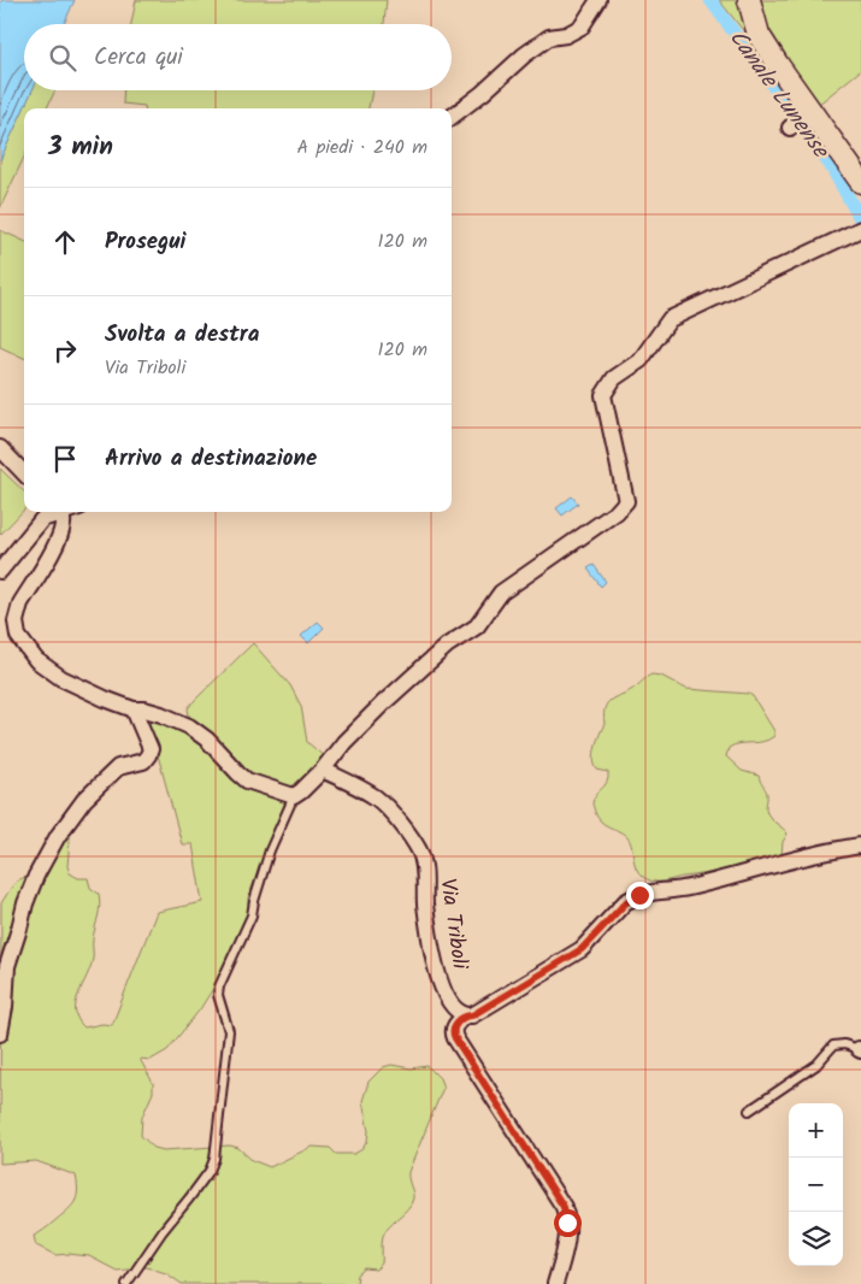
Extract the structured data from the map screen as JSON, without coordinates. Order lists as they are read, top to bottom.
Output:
{
  "streets": {
    "street": ["Via Triboli"]
  },
  "water": ["Canale Lunense"],
  "page": {
    "search": "Cerca qui",
    "heading": ["3 min", "A piedi · 240 m"],
    "list": [
      ["Prosegui", "120 m"],
      ["Svolta a destra", "Via Triboli", "120 m"],
      "Arrivo a destinazione"
    ],
    "map_buttons": ["+", "−"]
  }
}
